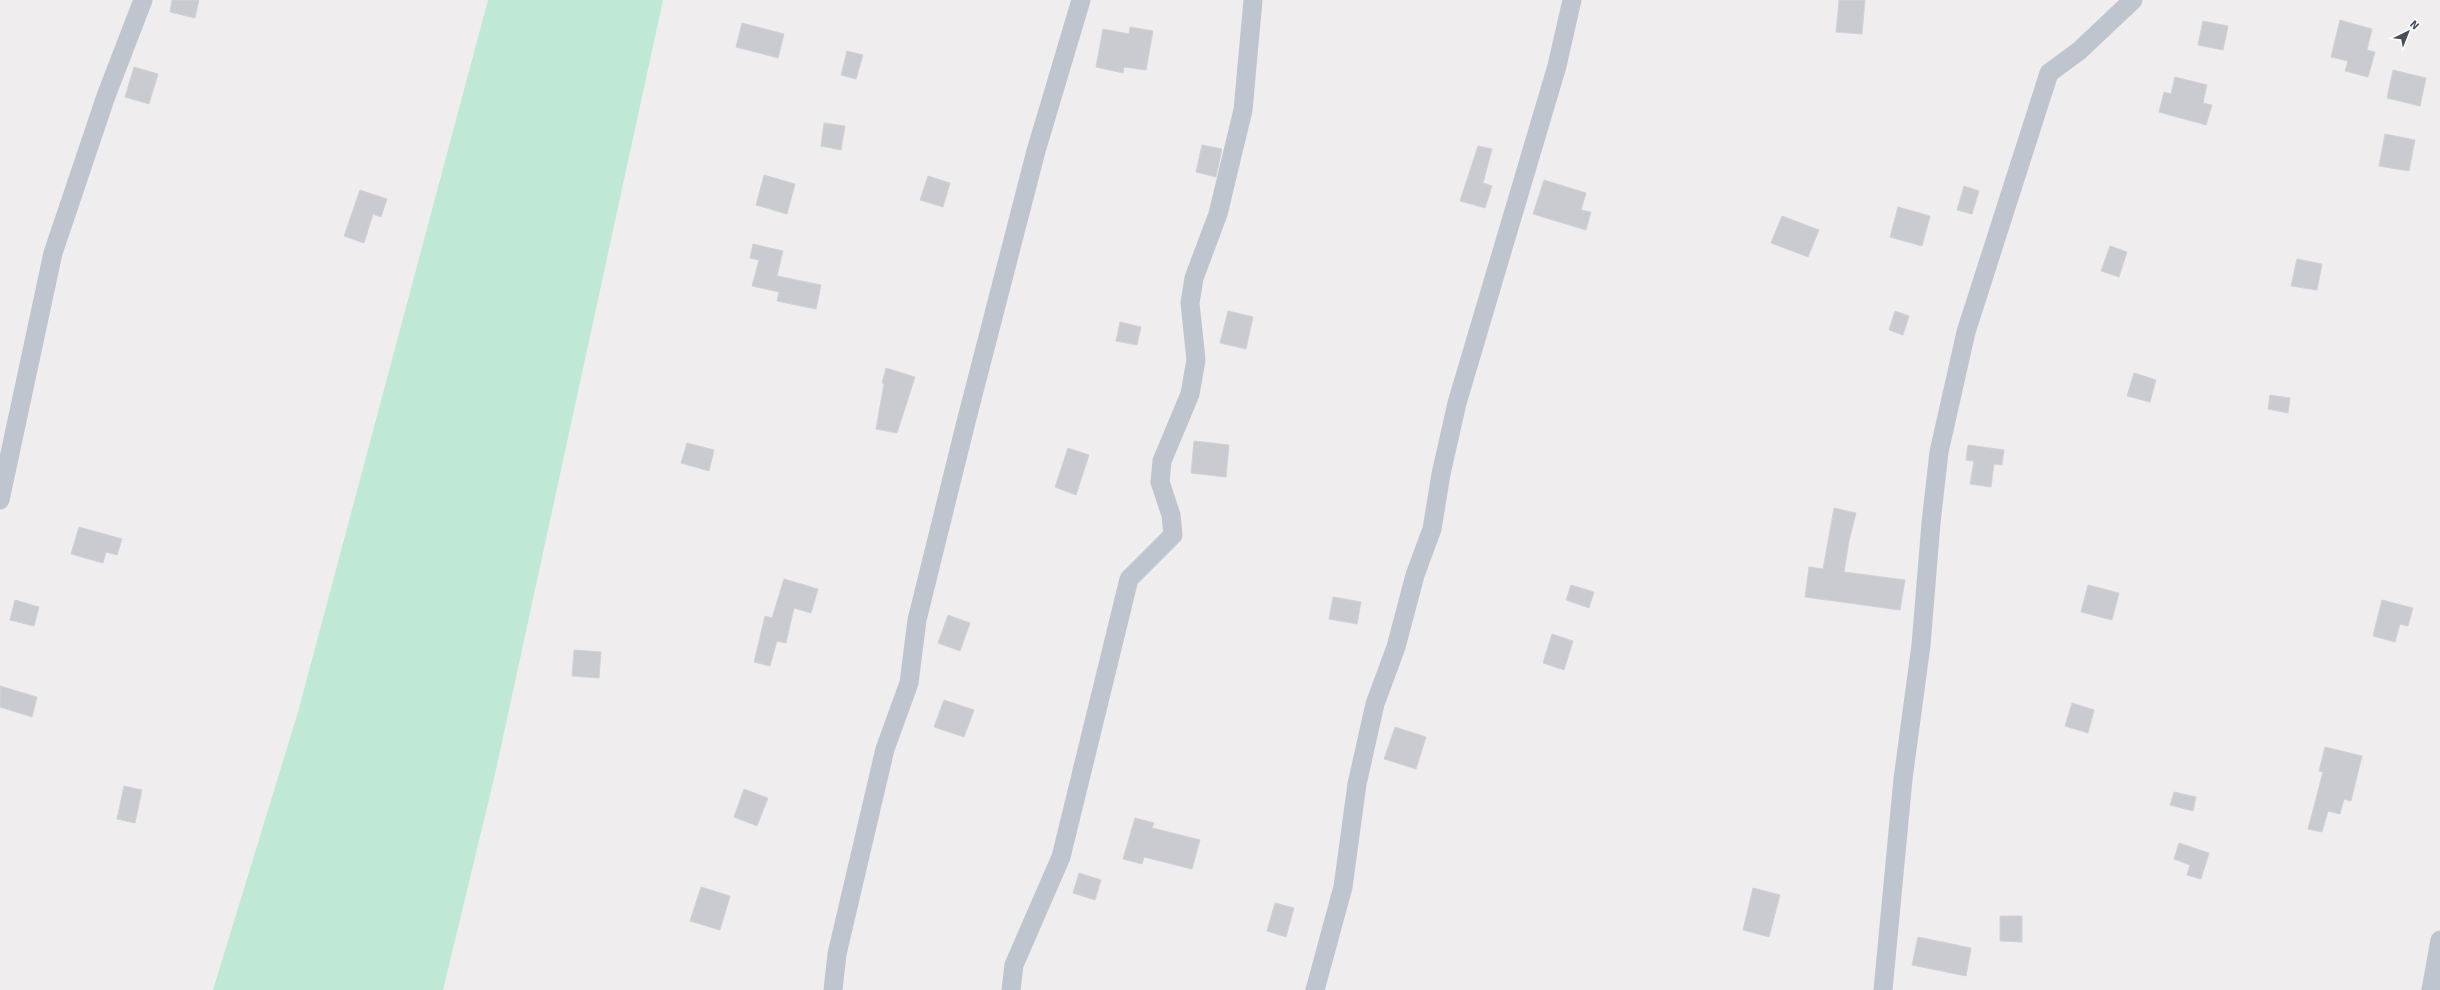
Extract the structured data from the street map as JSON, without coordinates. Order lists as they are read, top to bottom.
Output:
{
  "north": "top right"
}
